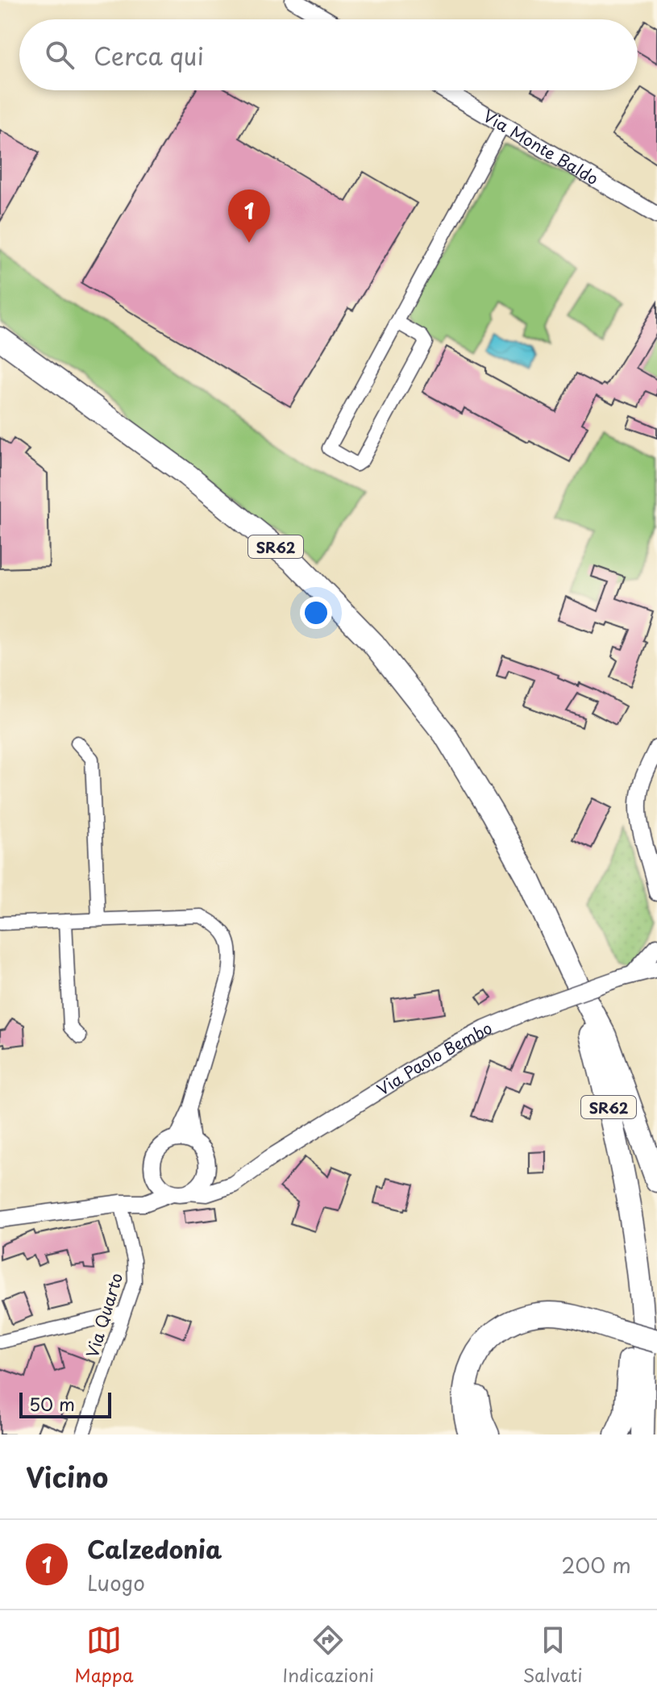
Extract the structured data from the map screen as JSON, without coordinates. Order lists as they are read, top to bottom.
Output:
{
  "streets": {
    "highway": ["SR62"],
    "street": ["Via Monte Baldo", "Via Paolo Bembo", "Via Quarto"]
  },
  "crossings": [
    ["Via Paolo Bembo", "Via Quarto"]
  ],
  "scale_bar": "50 m",
  "page": {
    "search": "Cerca qui",
    "pins": "1",
    "scale": "50 m",
    "heading": "Vicino",
    "list": [
      {
        "mark": "1",
        "name": "Calzedonia",
        "note": "Luogo",
        "value": "200 m"
      }
    ],
    "nav": ["Mappa", "Indicazioni", "Salvati"]
  }
}
